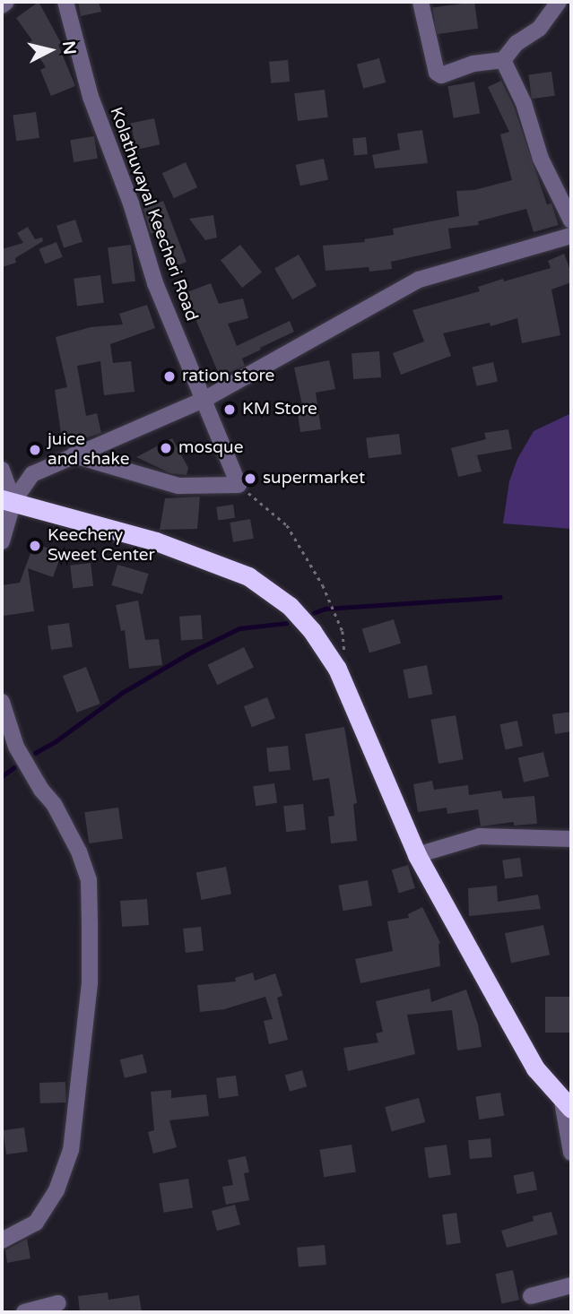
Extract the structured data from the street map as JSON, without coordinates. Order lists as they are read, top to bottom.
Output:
{
  "streets": {
    "street": ["Kolathuvayal Keecheri Road"]
  },
  "places": [
    "ration store",
    "KM Store",
    "mosque",
    "juice and shake",
    "supermarket",
    "Keechery Sweet Center"
  ],
  "north": "right"
}
